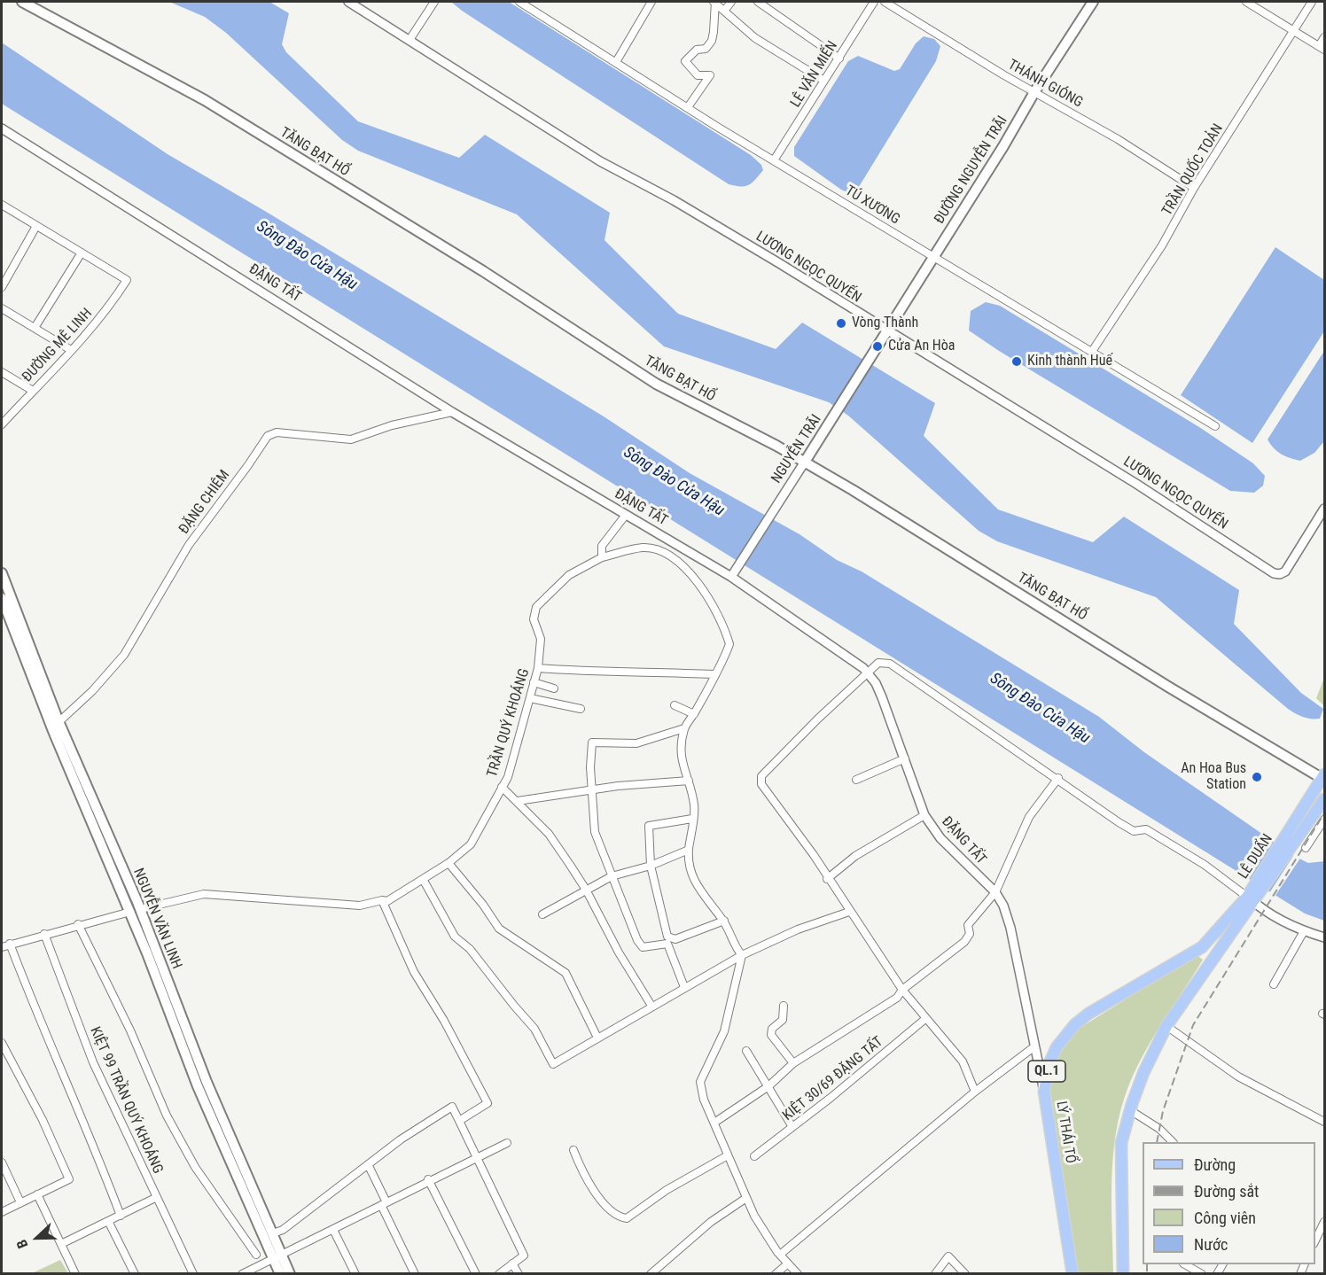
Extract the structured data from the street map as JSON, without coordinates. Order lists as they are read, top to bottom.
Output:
{
  "streets": {
    "main road": [
      "TĂNG BẠT HỔ",
      "ĐƯỜNG NGUYỄN TRÃI",
      "NGUYỄN TRÃI",
      "LÊ DUẨN",
      "NGUYỄN VĂN LINH",
      "QL.1",
      "LÝ THÁI TỔ"
    ],
    "street": [
      "LÊ VĂN MIẾN",
      "THÁNH GIÓNG",
      "TRẦN QUỐC TOẢN",
      "TÚ XƯƠNG",
      "LƯƠNG NGỌC QUYẾN",
      "ĐẶNG TẤT",
      "ĐƯỜNG MÊ LINH",
      "ĐẶNG CHIÊM",
      "TRẦN QUÝ KHOÁNG",
      "KIỆT 30/69 ĐẶNG TẤT",
      "KIỆT 99 TRẦN QUÝ KHOÁNG"
    ]
  },
  "crossings": [
    ["LÊ VĂN MIẾN", "TÚ XƯƠNG"],
    ["THÁNH GIÓNG", "ĐƯỜNG NGUYỄN TRÃI"],
    ["THÁNH GIÓNG", "TRẦN QUỐC TOẢN"],
    ["TĂNG BẠT HỔ", "NGUYỄN TRÃI"],
    ["TĂNG BẠT HỔ", "LÊ DUẨN"],
    ["ĐƯỜNG NGUYỄN TRÃI", "TÚ XƯƠNG"],
    ["ĐƯỜNG NGUYỄN TRÃI", "LƯƠNG NGỌC QUYẾN"],
    ["ĐƯỜNG NGUYỄN TRÃI", "NGUYỄN TRÃI"],
    ["TRẦN QUỐC TOẢN", "TÚ XƯƠNG"],
    ["ĐẶNG TẤT", "NGUYỄN TRÃI"],
    ["ĐẶNG TẤT", "ĐẶNG CHIÊM"],
    ["ĐẶNG TẤT", "LÝ THÁI TỔ"],
    ["ĐẶNG CHIÊM", "NGUYỄN VĂN LINH"],
    ["TRẦN QUÝ KHOÁNG", "NGUYỄN VĂN LINH"],
    ["TRẦN QUÝ KHOÁNG", "KIỆT 99 TRẦN QUÝ KHOÁNG"],
    ["LÊ DUẨN", "QL.1"],
    ["LÊ DUẨN", "LÝ THÁI TỔ"]
  ],
  "water": ["Sông Đào Cửa Hậu"],
  "places": [
    "Vòng Thành",
    "Cửa An Hòa",
    "Kinh thành Huế",
    "An Hoa Bus Station"
  ],
  "legend": [
    "Đường",
    "Đường sắt",
    "Công viên",
    "Nước"
  ],
  "north": "left"
}
